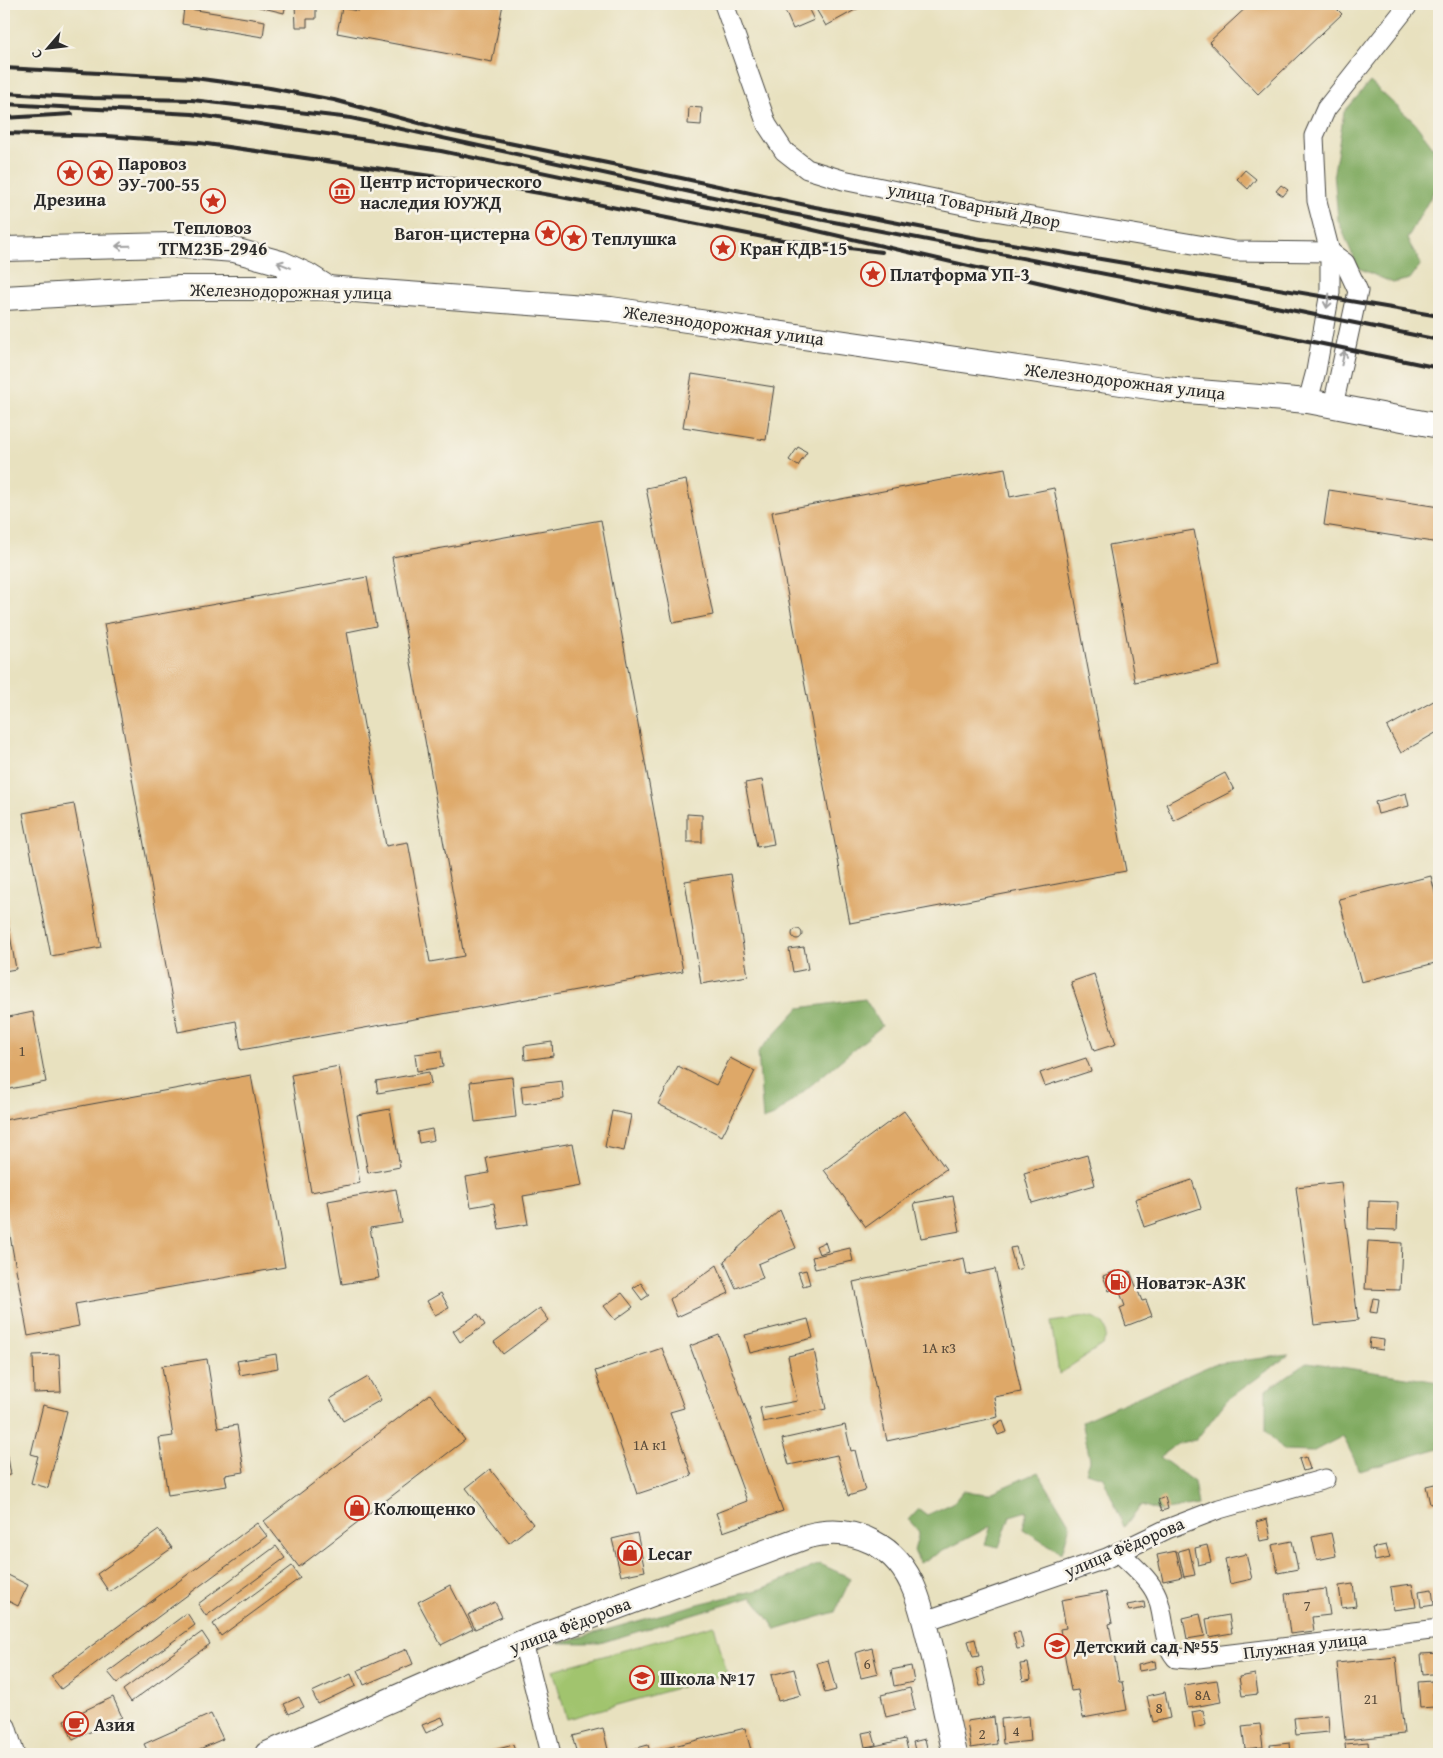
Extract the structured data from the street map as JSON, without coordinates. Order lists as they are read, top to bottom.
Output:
{
  "streets": {
    "main road": ["Железнодорожная улица", "улица Фёдорова"],
    "street": ["улица Товарный Двор", "Плужная улица"]
  },
  "crossings": [
    ["улица Фёдорова", "Плужная улица"]
  ],
  "places": {
    "place": [
      "Дрезина",
      "Паровоз ЭУ-700-55",
      "Тепловоз ТГМ23Б-2946",
      "Вагон-цистерна",
      "Теплушка",
      "Кран КДВ-15",
      "Платформа УП-3"
    ],
    "museum": ["Центр исторического наследия ЮУЖД"],
    "fuel station": ["Новатэк-АЗК"],
    "shop": ["Колющенко", "Lecar"],
    "school or university": ["Детский сад №55", "Школа №17"],
    "cafe": ["Азия"]
  },
  "house_numbers": [
    "1",
    "1А к3",
    "1А к1",
    "7",
    "6",
    "8А",
    "21",
    "8",
    "4",
    "2"
  ],
  "north": "bottom left"
}
